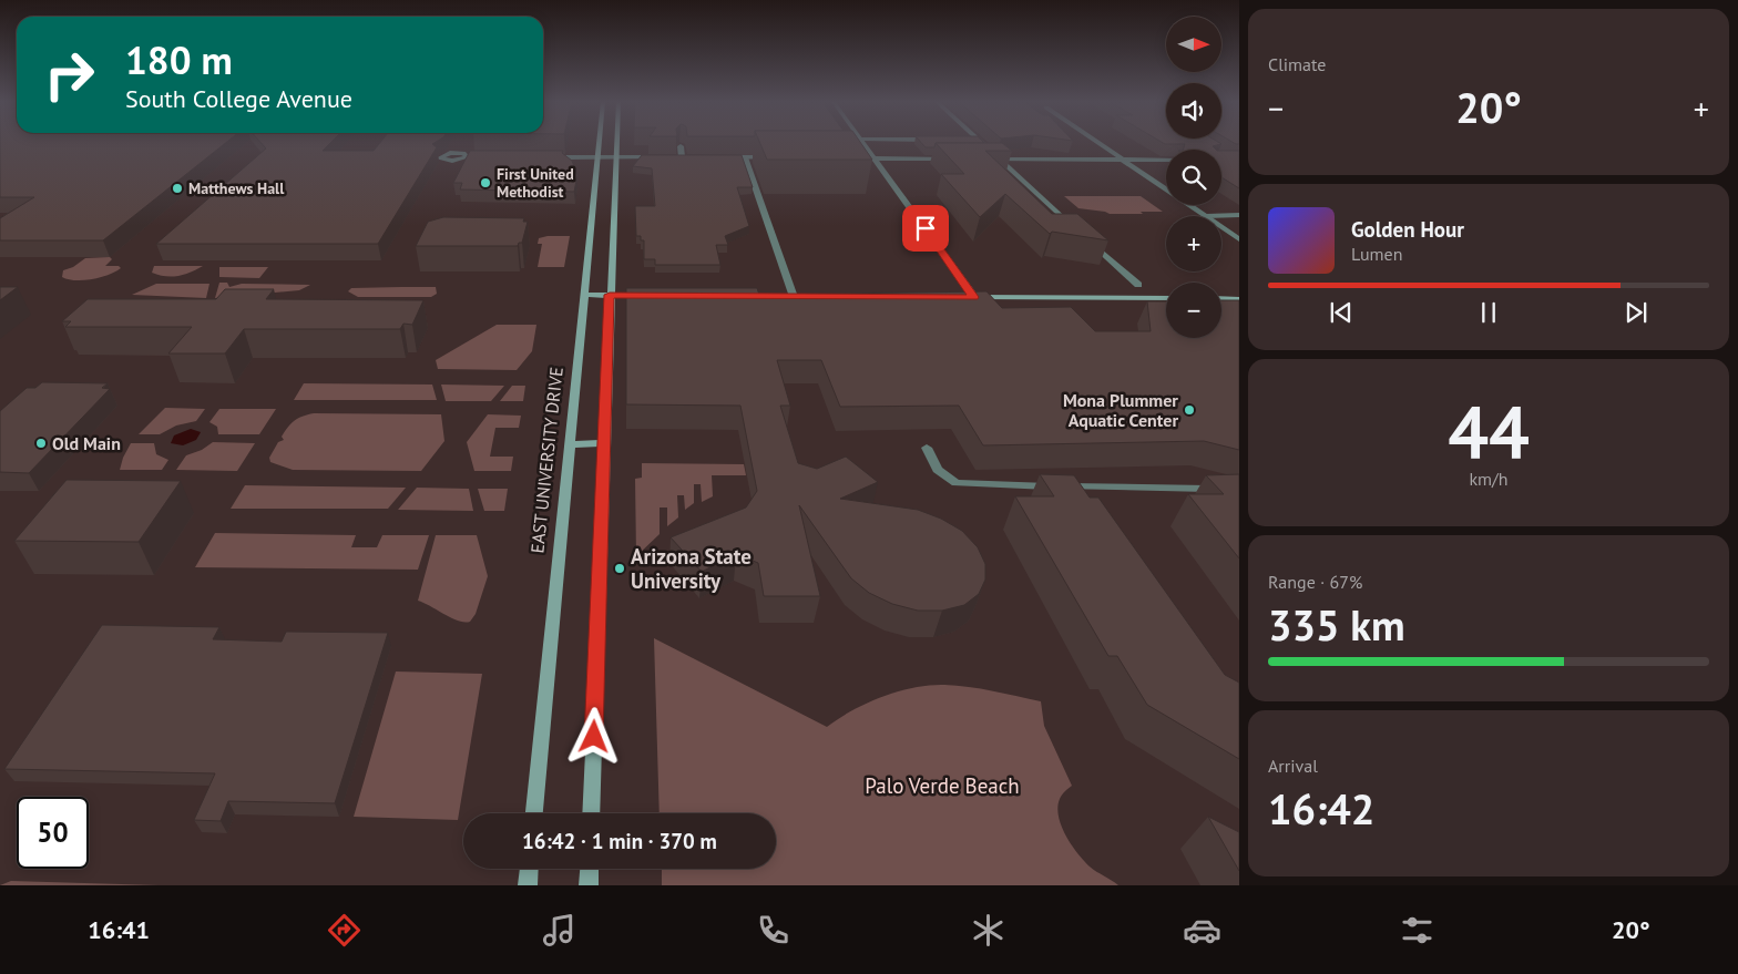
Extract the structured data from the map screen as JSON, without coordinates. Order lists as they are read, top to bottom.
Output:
{
  "streets": {
    "main road": ["EAST UNIVERSITY DRIVE"]
  },
  "parks": ["Palo Verde Beach"],
  "places": [
    "First United Methodist",
    "Matthews Hall",
    "Mona Plummer Aquatic Center",
    "Old Main",
    "Arizona State University"
  ],
  "north": "right",
  "page": {
    "tile": [
      "Climate",
      ["44", "km/h"],
      ["Range · 67%", "335 km"],
      ["Arrival", "16:42"]
    ],
    "map_buttons": ["+", "−"],
    "turn": ["180 m", "South College Avenue"],
    "heat": ["−", "20°", "+"],
    "song": ["Golden Hour", "Lumen"],
    "limit": "50",
    "trip": "16:42 · 1 min · 370 m",
    "tabs": ["16:41", "20°"]
  }
}
